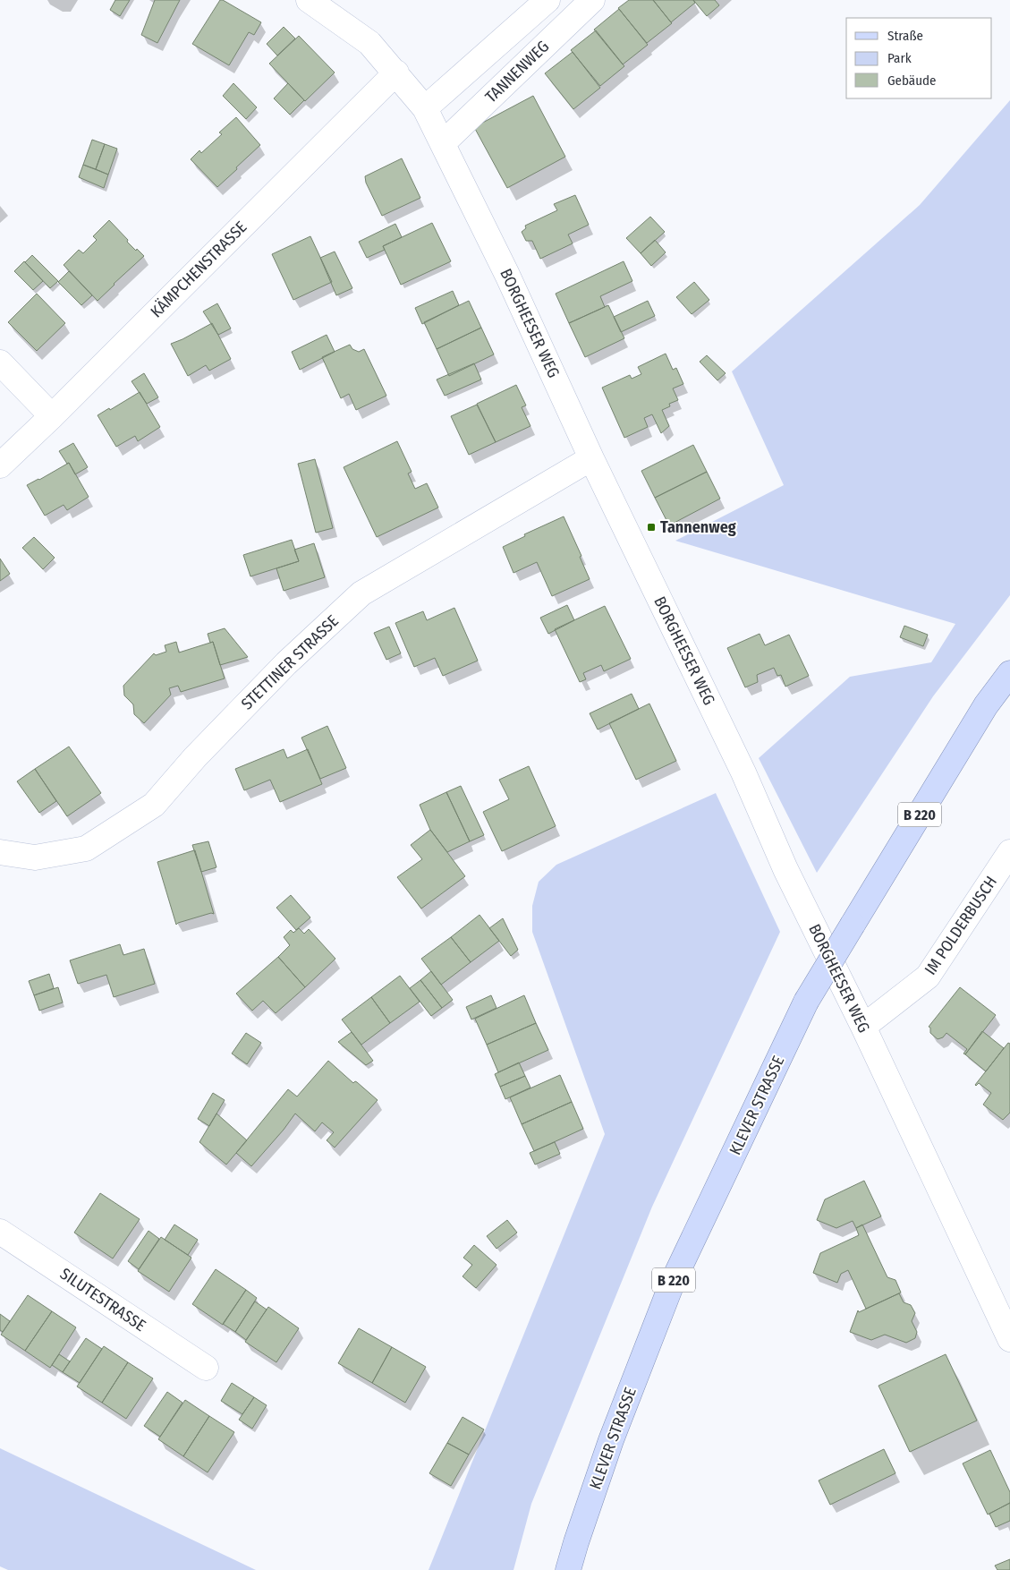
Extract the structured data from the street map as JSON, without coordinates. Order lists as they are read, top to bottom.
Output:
{
  "streets": {
    "main road": ["B 220", "KLEVER STRASSE"],
    "street": [
      "TANNENWEG",
      "KÄMPCHENSTRASSE",
      "BORGHEESER WEG",
      "STETTINER STRASSE",
      "IM POLDERBUSCH",
      "SILUTESTRASSE"
    ]
  },
  "crossings": [
    ["TANNENWEG", "BORGHEESER WEG"],
    ["KÄMPCHENSTRASSE", "BORGHEESER WEG"],
    ["BORGHEESER WEG", "STETTINER STRASSE"],
    ["BORGHEESER WEG", "IM POLDERBUSCH"]
  ],
  "places": {
    "transit": ["Tannenweg"]
  },
  "legend": ["Straße", "Park", "Gebäude"]
}
